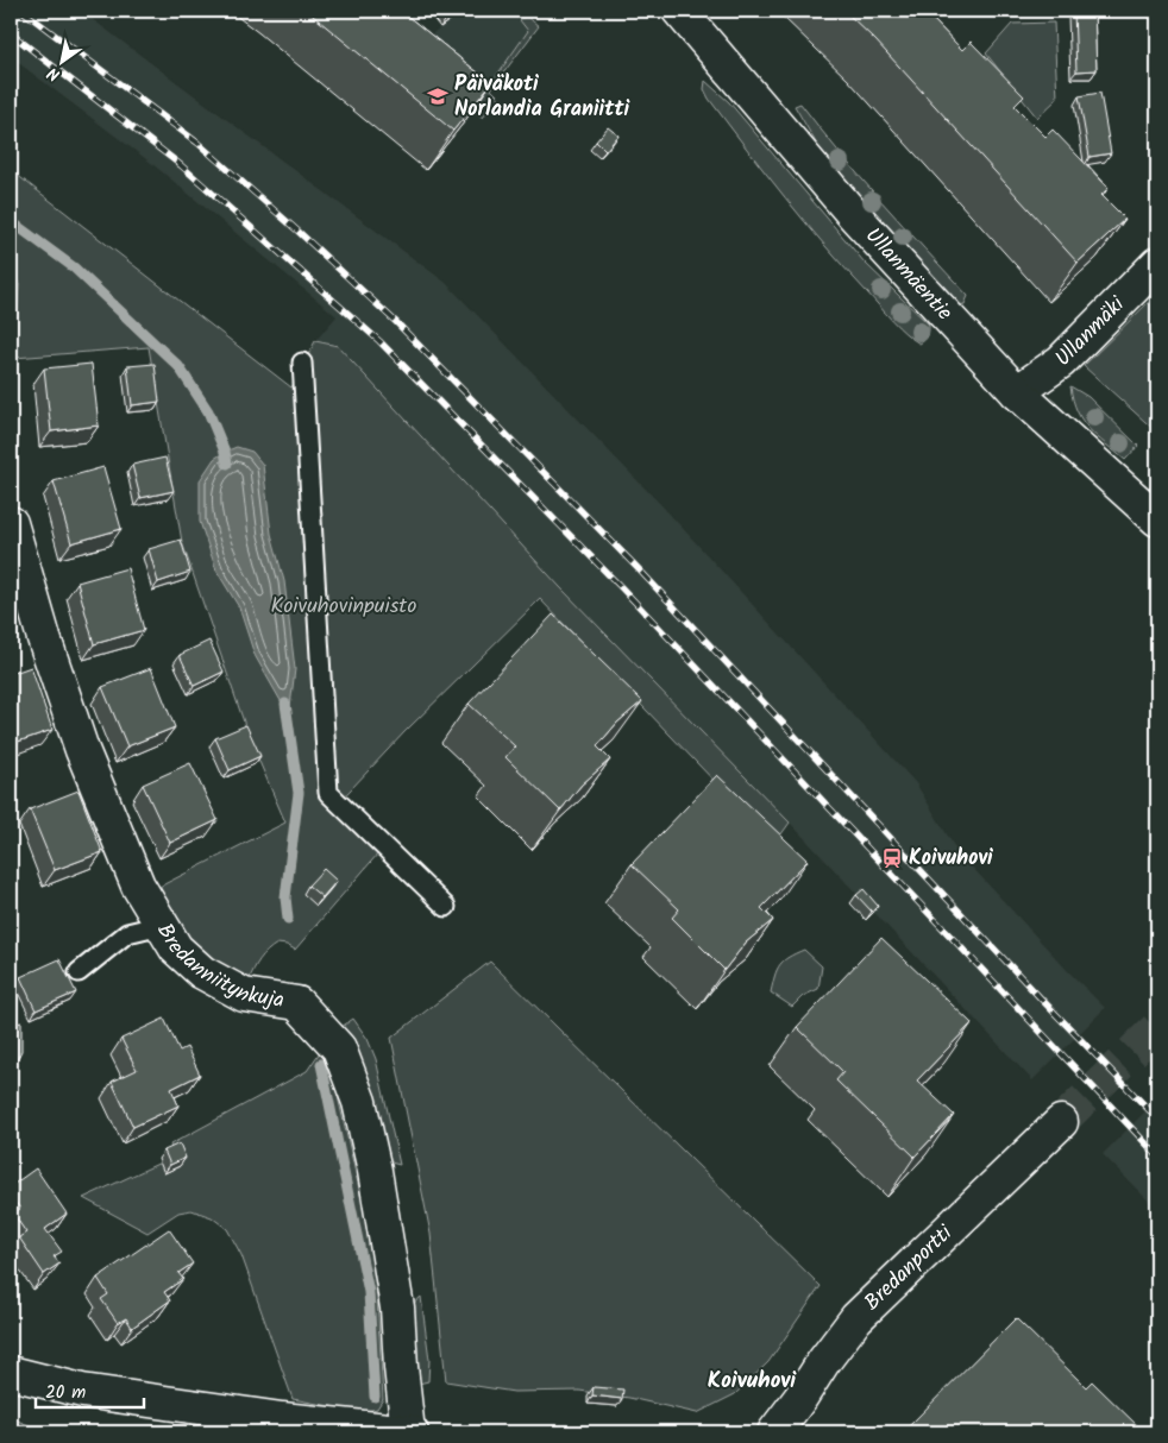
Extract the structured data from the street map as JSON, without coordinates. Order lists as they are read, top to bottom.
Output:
{
  "streets": {
    "street": [
      "Ullanmäentie",
      "Ullanmäki",
      "Bredanniitynkuja",
      "Bredanportti"
    ]
  },
  "crossings": [
    ["Ullanmäentie", "Ullanmäki"]
  ],
  "districts": ["Koivuhovi"],
  "parks": ["Koivuhovinpuisto"],
  "places": {
    "school or university": ["Päiväkoti Norlandia Graniitti"],
    "station": ["Koivuhovi"]
  },
  "scale_bar": "20 m",
  "north": "bottom left"
}
